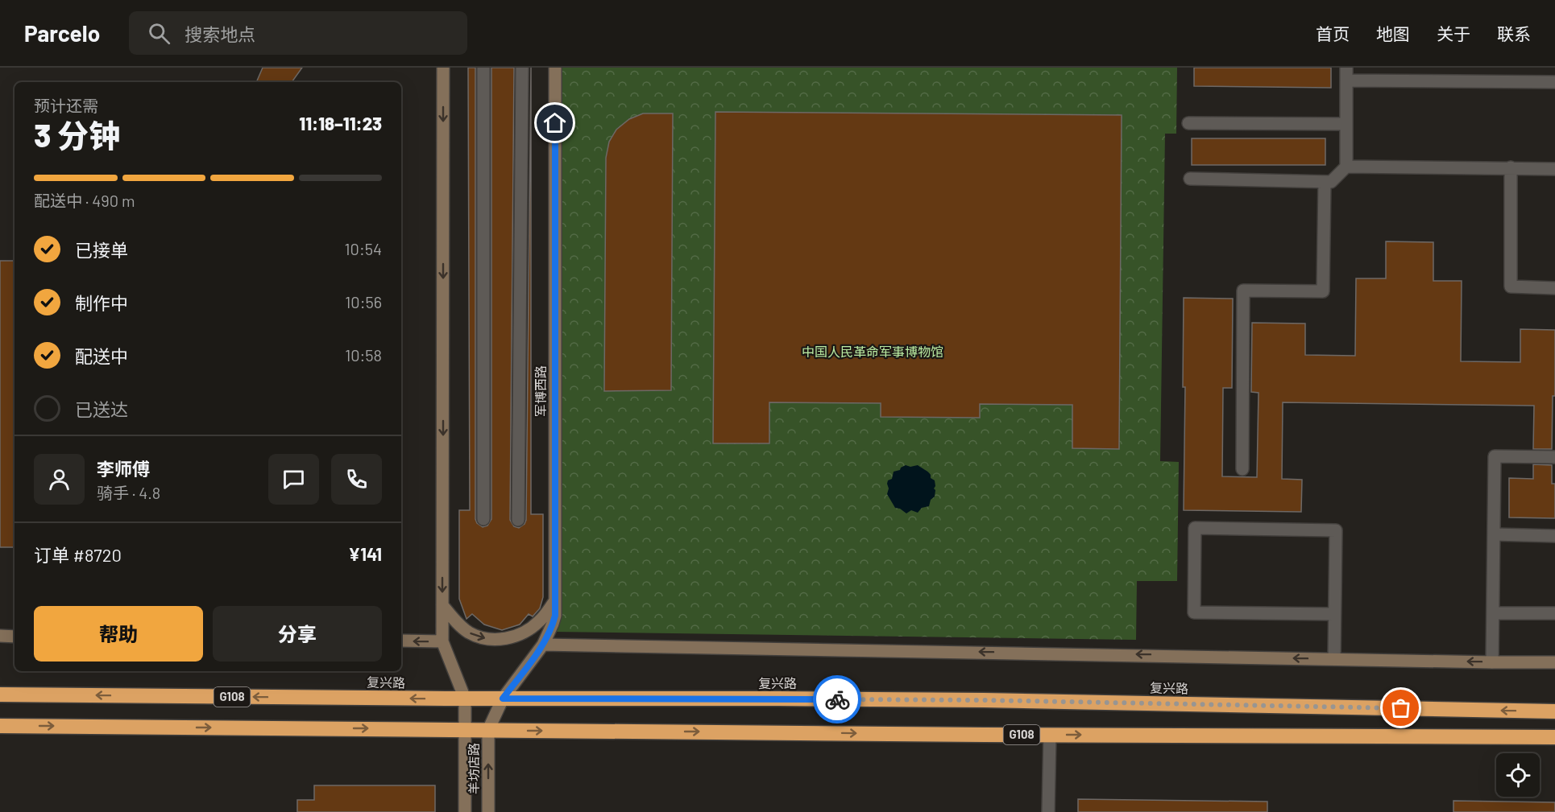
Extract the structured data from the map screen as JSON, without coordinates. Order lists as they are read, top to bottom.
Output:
{
  "streets": {
    "highway": ["复兴路", "G108"],
    "street": ["军博西路", "羊坊店路"]
  },
  "crossings": [
    ["军博西路", "复兴路"],
    ["军博西路", "羊坊店路"],
    ["复兴路", "羊坊店路"],
    ["G108", "羊坊店路"]
  ],
  "parks": ["中国人民革命军事博物馆"],
  "page": {
    "header": "Parcelo",
    "search": "搜索地点",
    "nav": [
      "首页",
      "地图",
      "关于",
      "联系"
    ],
    "heading": ["3 分钟", "预计还需", "11:18–11:23"],
    "panel": [
      "李师傅",
      "骑手 · 4.8",
      "订单 #8720",
      "¥141"
    ],
    "bar": "配送中 · 490 m",
    "list": [
      ["已接单", "10:54"],
      ["制作中", "10:56"],
      ["配送中", "10:58"],
      "已送达"
    ],
    "buttons": ["帮助", "分享"]
  }
}
